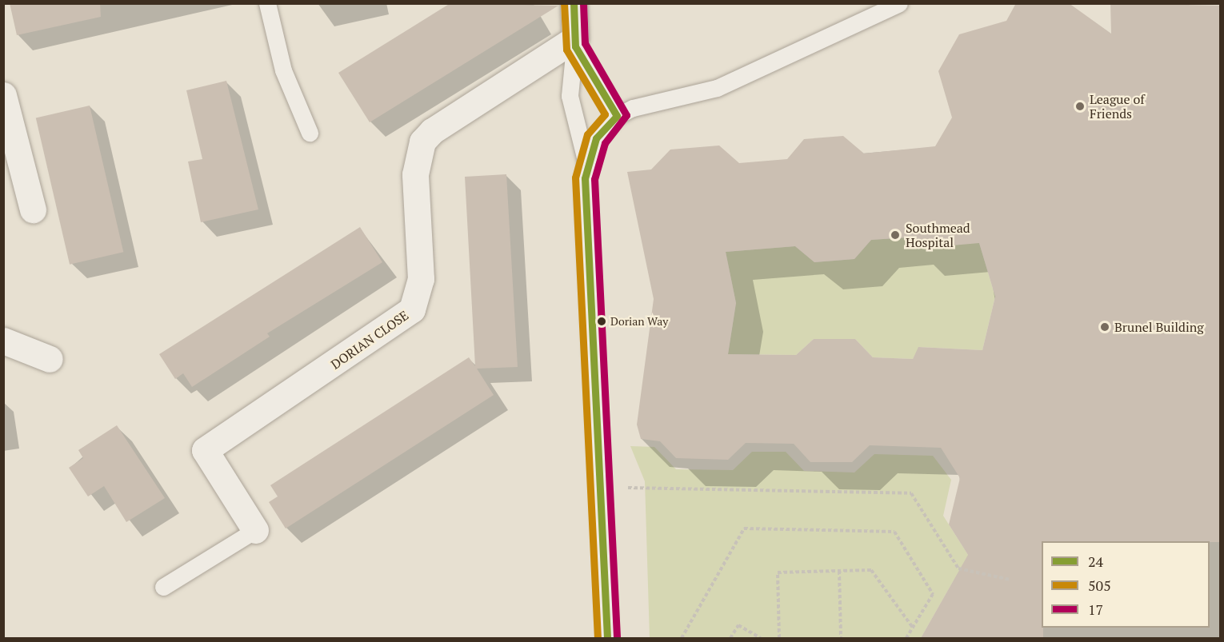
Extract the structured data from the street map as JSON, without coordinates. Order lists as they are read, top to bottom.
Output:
{
  "streets": {
    "street": ["DORIAN CLOSE"]
  },
  "places": [
    "League of Friends",
    "Southmead Hospital",
    "Dorian Way",
    "Brunel Building"
  ],
  "lines": ["transit line 24", "transit line 505", "transit line 17"],
  "legend": ["24", "505", "17"]
}
